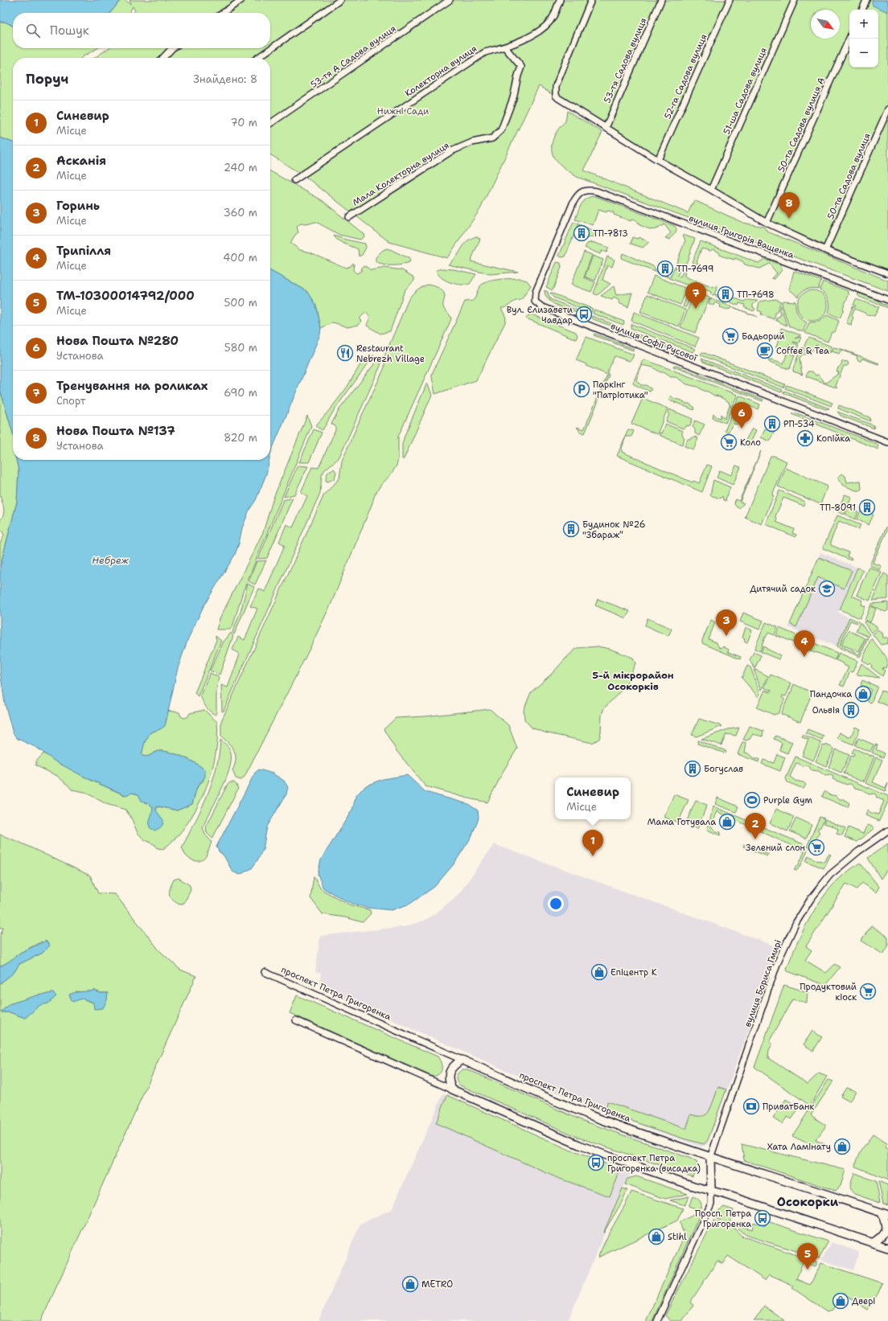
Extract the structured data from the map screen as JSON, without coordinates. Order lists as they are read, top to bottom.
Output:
{
  "streets": {
    "street": [
      "53-тя А Садова вулиця",
      "53-тя Садова вулиця",
      "Колекторна вулиця",
      "52-га Садова вулиця",
      "51-ша Садова вулиця",
      "50-та Садова вулиця А",
      "Мала Колекторна вулиця",
      "50-та Садова вулиця",
      "вулиця Григорія Ващенка",
      "вулиця Софії Русової",
      "вулиця Бориса Гмирі",
      "проспект Петра Григоренка"
    ]
  },
  "crossings": [
    ["Колекторна вулиця", "Мала Колекторна вулиця"],
    ["вулиця Григорія Ващенка", "вулиця Софії Русової"],
    ["вулиця Бориса Гмирі", "проспект Петра Григоренка"]
  ],
  "districts": ["5-й мікрорайон Осокорків", "Осокорки"],
  "water": ["Небреж"],
  "parks": ["Нижні Сади"],
  "places": {
    "building": [
      "ТП-7813",
      "ТП-7699",
      "ТП-7698",
      "РП-534",
      "ТП-8091",
      "Будинок №26 \"Збараж\"",
      "Ольвія",
      "Богуслав"
    ],
    "bus stop": ["Вул. Єлизавети Чавдар", "проспект Петра Григоренка (висадка)", "Просп. Петра Григоренка"],
    "supermarket": [
      "Бадьорий",
      "Коло",
      "Зелений слон",
      "Продуктовий кіоск"
    ],
    "cafe": ["Coffee & Tea"],
    "restaurant": ["Restaurant Nebrezh Village"],
    "parking": ["Паркінг \"Патріотика\""],
    "pharmacy": ["Копійка"],
    "school or university": ["Дитячий садок"],
    "shop": [
      "Пандочка",
      "Мама Готувала",
      "Епіцентр К",
      "Хата Ламінату",
      "Stihl",
      "METRO",
      "Двері"
    ],
    "sports": ["Purple Gym"],
    "bank": ["ПриватБанк"]
  },
  "north": "bottom right",
  "page": {
    "map_buttons": ["+", "−"],
    "search": "Пошук",
    "heading": ["Поруч", "Знайдено: 8"],
    "list": [
      {
        "mark": "1",
        "name": "Синевир",
        "note": "Місце",
        "value": "70 m"
      },
      {
        "mark": "2",
        "name": "Асканія",
        "note": "Місце",
        "value": "240 m"
      },
      {
        "mark": "3",
        "name": "Горинь",
        "note": "Місце",
        "value": "360 m"
      },
      {
        "mark": "4",
        "name": "Трипілля",
        "note": "Місце",
        "value": "400 m"
      },
      {
        "mark": "5",
        "name": "ТМ-10300014792/000",
        "note": "Місце",
        "value": "500 m"
      },
      {
        "mark": "6",
        "name": "Нова Пошта №280",
        "note": "Установа",
        "value": "580 m"
      },
      {
        "mark": "7",
        "name": "Тренування на роликах",
        "note": "Спорт",
        "value": "690 m"
      },
      {
        "mark": "8",
        "name": "Нова Пошта №137",
        "note": "Установа",
        "value": "820 m"
      }
    ],
    "pins": [
      "8",
      "7",
      "6",
      "3",
      "4",
      "2",
      "1",
      "5"
    ],
    "popup": ["Синевир", "Місце"]
  }
}
